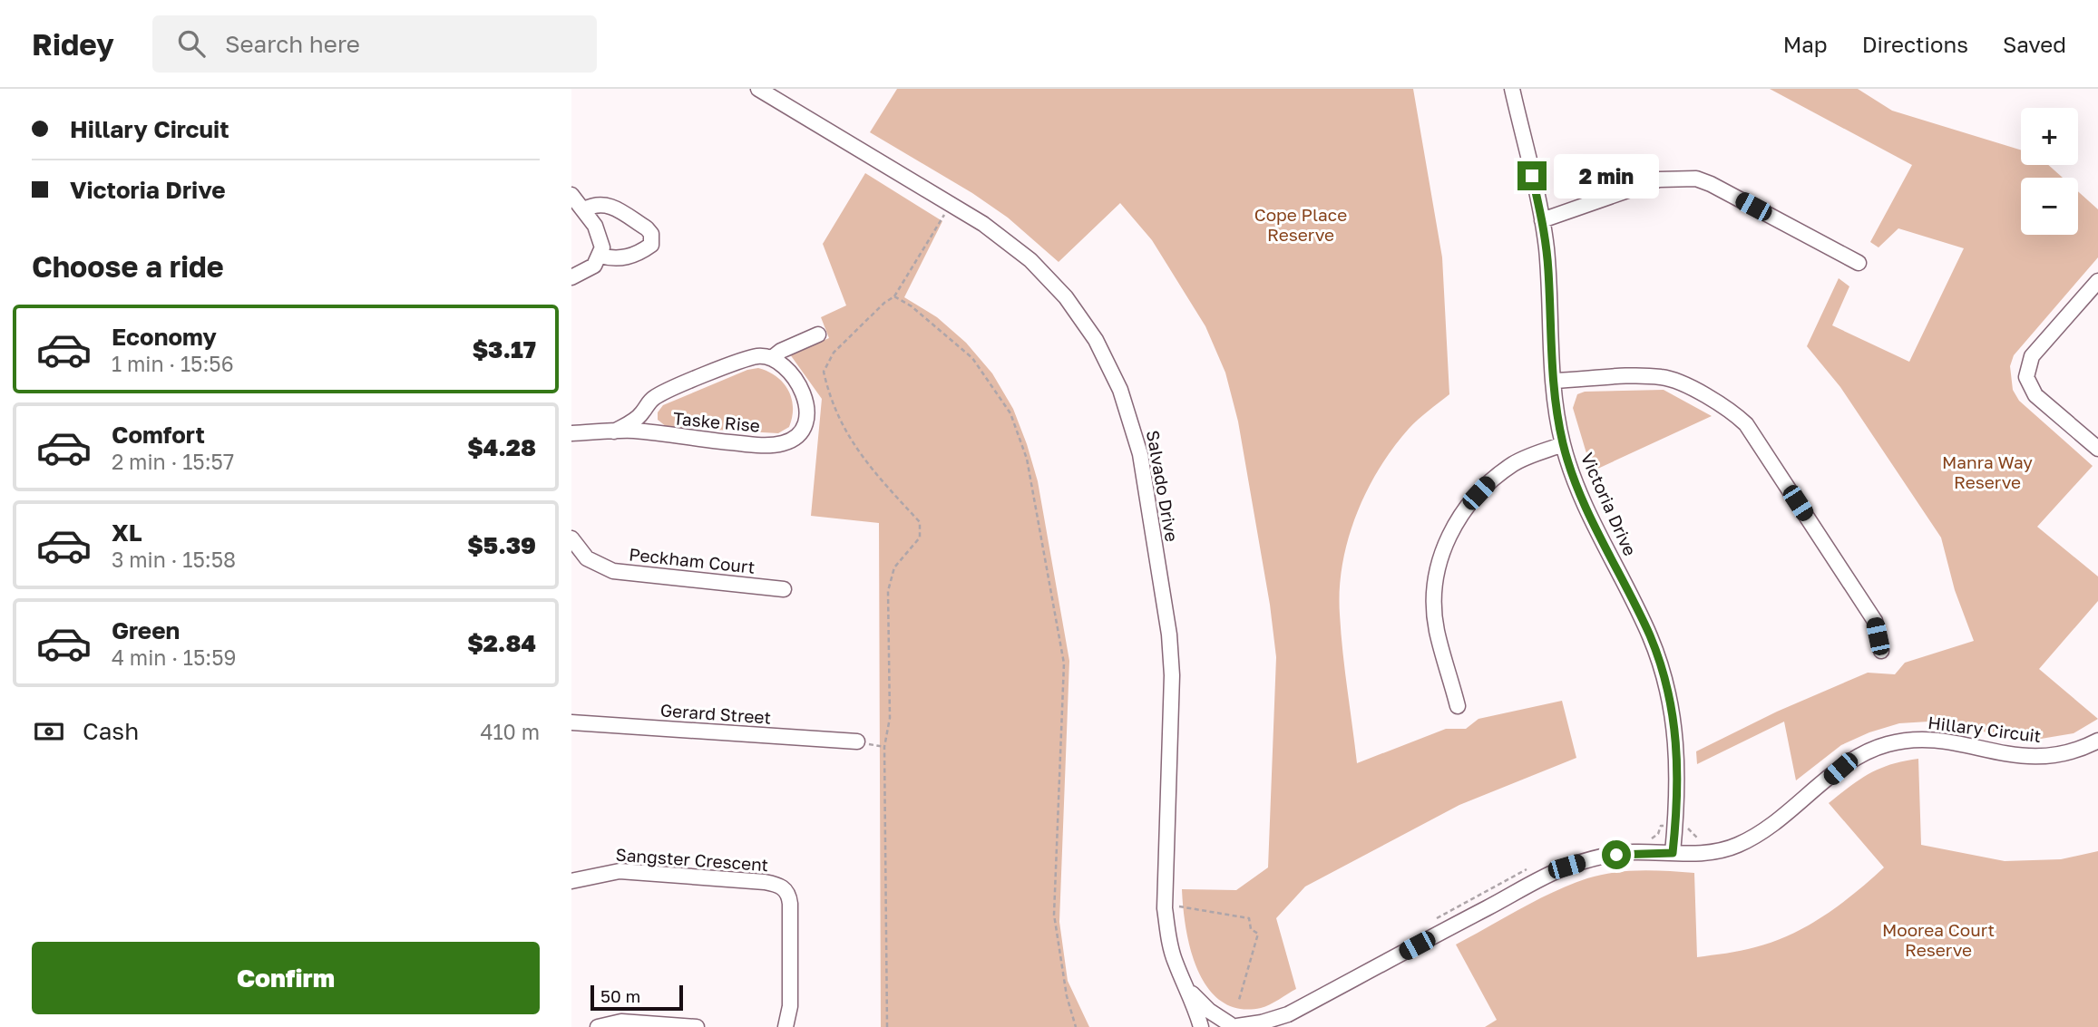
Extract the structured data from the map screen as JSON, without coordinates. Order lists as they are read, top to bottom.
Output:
{
  "streets": {
    "street": [
      "Taske Rise",
      "Salvado Drive",
      "Victoria Drive",
      "Peckham Court",
      "Gerard Street",
      "Hillary Circuit",
      "Sangster Crescent"
    ]
  },
  "crossings": [
    ["Salvado Drive", "Hillary Circuit"],
    ["Victoria Drive", "Hillary Circuit"]
  ],
  "parks": ["Cope Place Reserve", "Manra Way Reserve", "Moorea Court Reserve"],
  "scale_bar": "50 m",
  "page": {
    "header": "Ridey",
    "search": "Search here",
    "nav": ["Map", "Directions", "Saved"],
    "banner": ["Hillary Circuit", "Victoria Drive"],
    "map_buttons": ["+", "−"],
    "bubble": "2 min",
    "heading": "Choose a ride",
    "list": [
      {
        "name": "Economy",
        "note": "1 min · 15:56",
        "value": "$3.17"
      },
      {
        "name": "Comfort",
        "note": "2 min · 15:57",
        "value": "$4.28"
      },
      {
        "name": "XL",
        "note": "3 min · 15:58",
        "value": "$5.39"
      },
      {
        "name": "Green",
        "note": "4 min · 15:59",
        "value": "$2.84"
      }
    ],
    "pay": ["Cash", "410 m"],
    "buttons": "Confirm",
    "scale": "50 m"
  }
}
